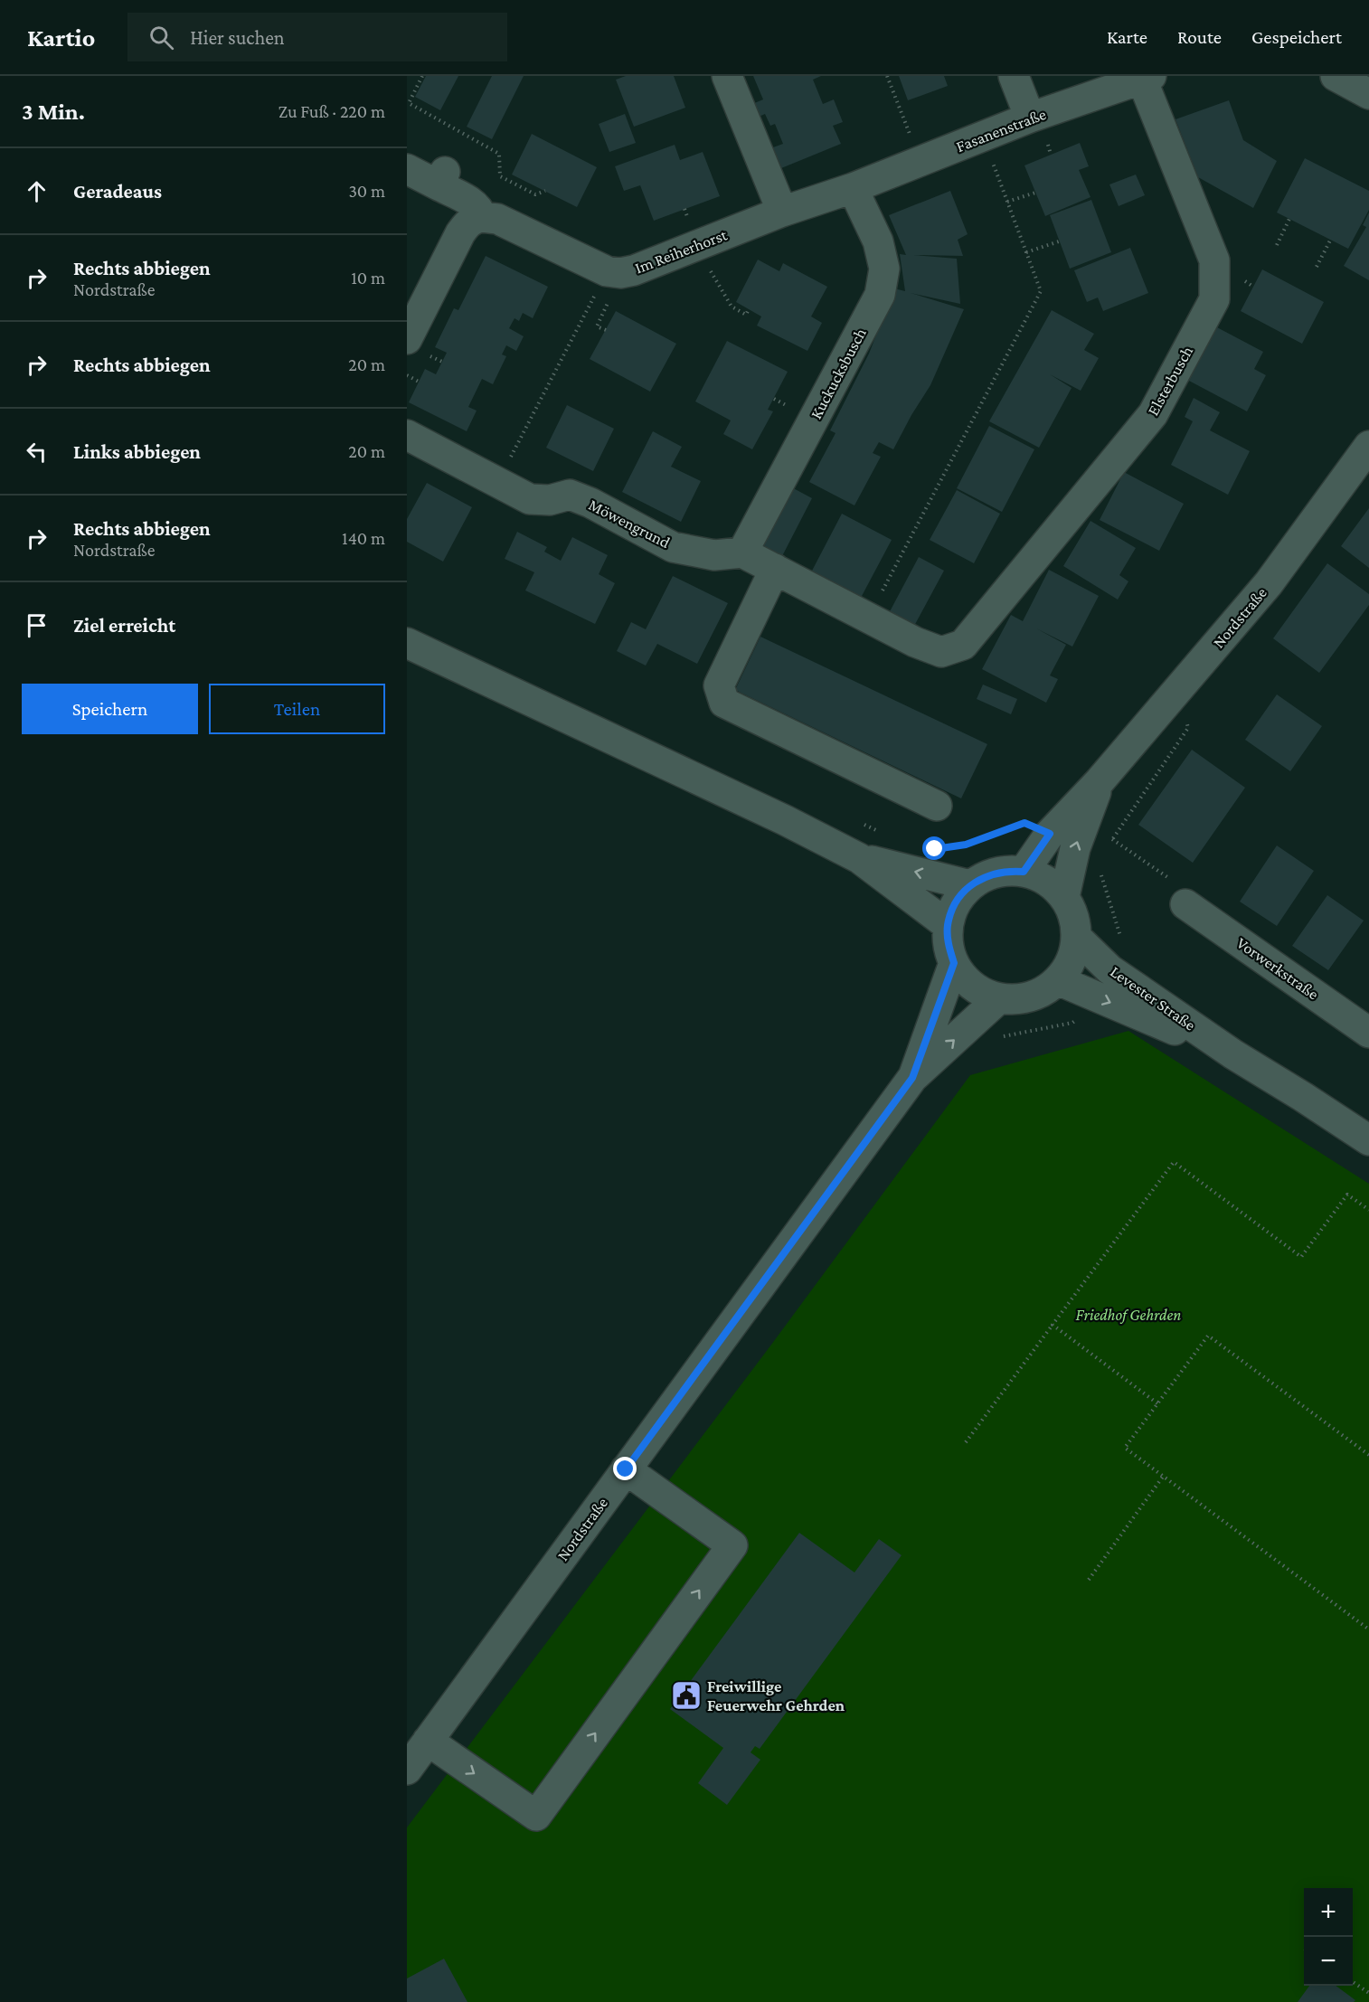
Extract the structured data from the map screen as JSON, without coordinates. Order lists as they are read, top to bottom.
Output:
{
  "streets": {
    "street": [
      "Fasanenstraße",
      "Im Reiherhorst",
      "Kuckucksbusch",
      "Elsterbusch",
      "Möwengrund",
      "Nordstraße",
      "Vorwerkstraße",
      "Levester Straße"
    ]
  },
  "crossings": [
    ["Fasanenstraße", "Im Reiherhorst"],
    ["Fasanenstraße", "Kuckucksbusch"],
    ["Fasanenstraße", "Elsterbusch"],
    ["Im Reiherhorst", "Kuckucksbusch"],
    ["Kuckucksbusch", "Möwengrund"],
    ["Nordstraße", "Levester Straße"]
  ],
  "parks": ["Friedhof Gehrden"],
  "places": {
    "public building": ["Freiwillige Feuerwehr Gehrden"]
  },
  "page": {
    "header": "Kartio",
    "search": "Hier suchen",
    "nav": ["Karte", "Route", "Gespeichert"],
    "heading": ["3 Min.", "Zu Fuß · 220 m"],
    "list": [
      ["Geradeaus", "30 m"],
      ["Rechts abbiegen", "Nordstraße", "10 m"],
      ["Rechts abbiegen", "20 m"],
      ["Links abbiegen", "20 m"],
      ["Rechts abbiegen", "Nordstraße", "140 m"],
      "Ziel erreicht"
    ],
    "buttons": ["Speichern", "Teilen"],
    "map_buttons": ["+", "−"]
  }
}
